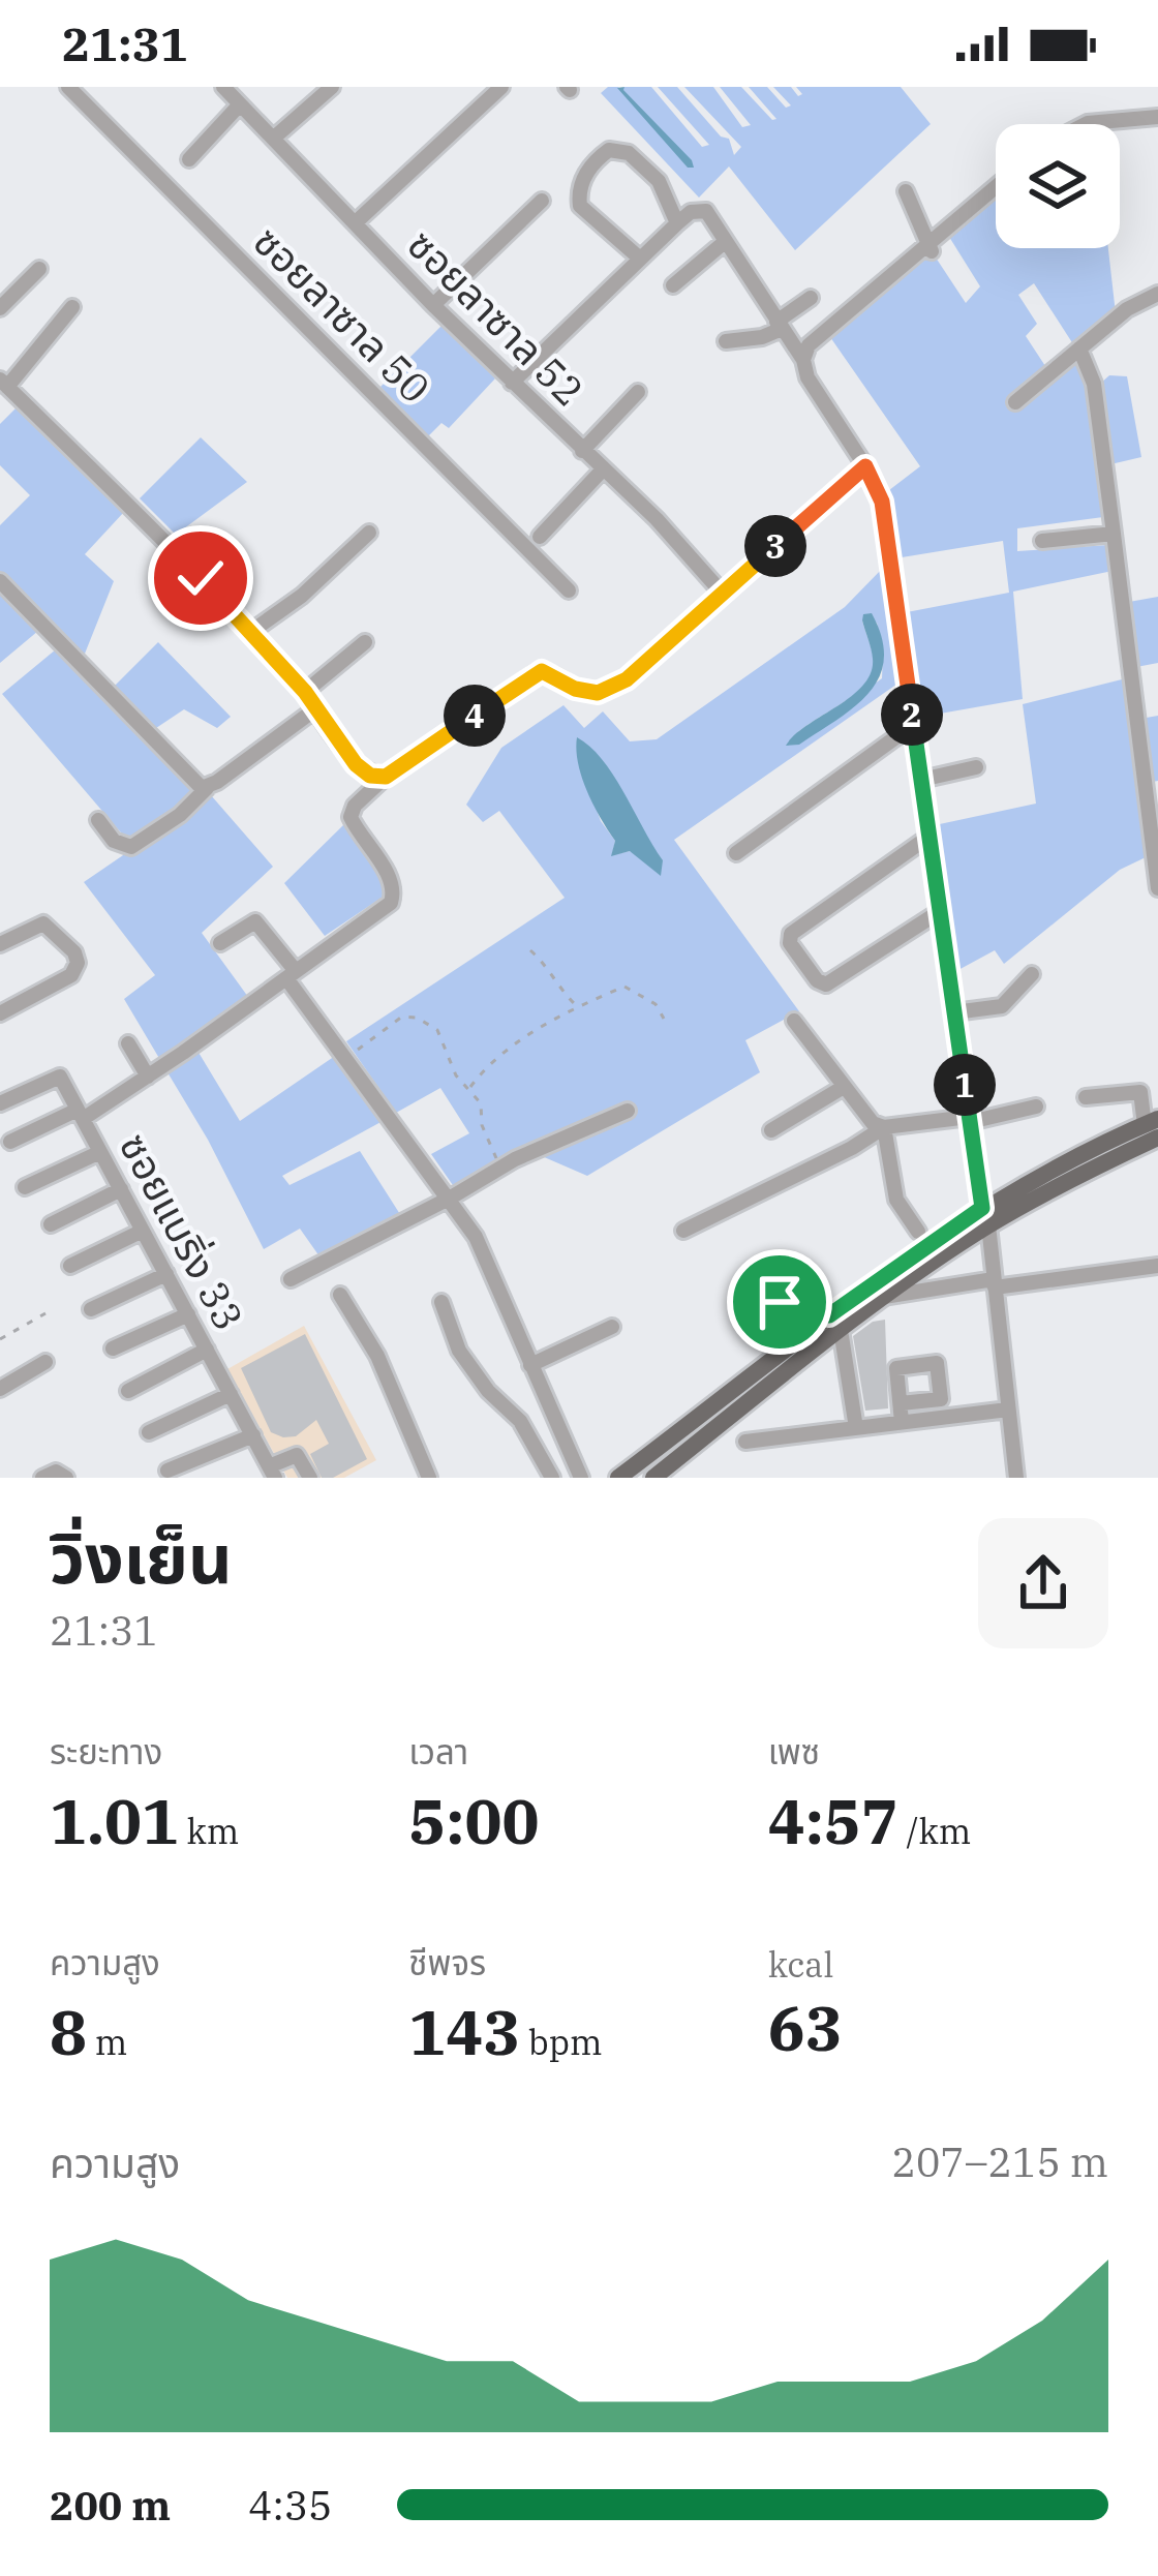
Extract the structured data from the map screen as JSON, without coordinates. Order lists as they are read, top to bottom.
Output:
{
  "streets": {
    "street": ["ซอยลาซาล 50", "ซอยลาซาล 52", "ซอยแบริ่ง 33"]
  },
  "page": {
    "status": "21:31",
    "pins": [
      "3",
      "2",
      "4",
      "1"
    ],
    "heading": ["วิ่งเย็น", "21:31"],
    "stats": [
      ["ระยะทาง", "1.01 km"],
      ["เวลา", "5:00"],
      ["เพซ", "4:57 /km"],
      ["ความสูง", "8 m"],
      ["ชีพจร", "143 bpm"],
      ["kcal", "63"]
    ],
    "chart": ["ความสูง", "207–215 m"],
    "list": [
      {
        "name": "200 m",
        "note": "4:35"
      }
    ]
  }
}
